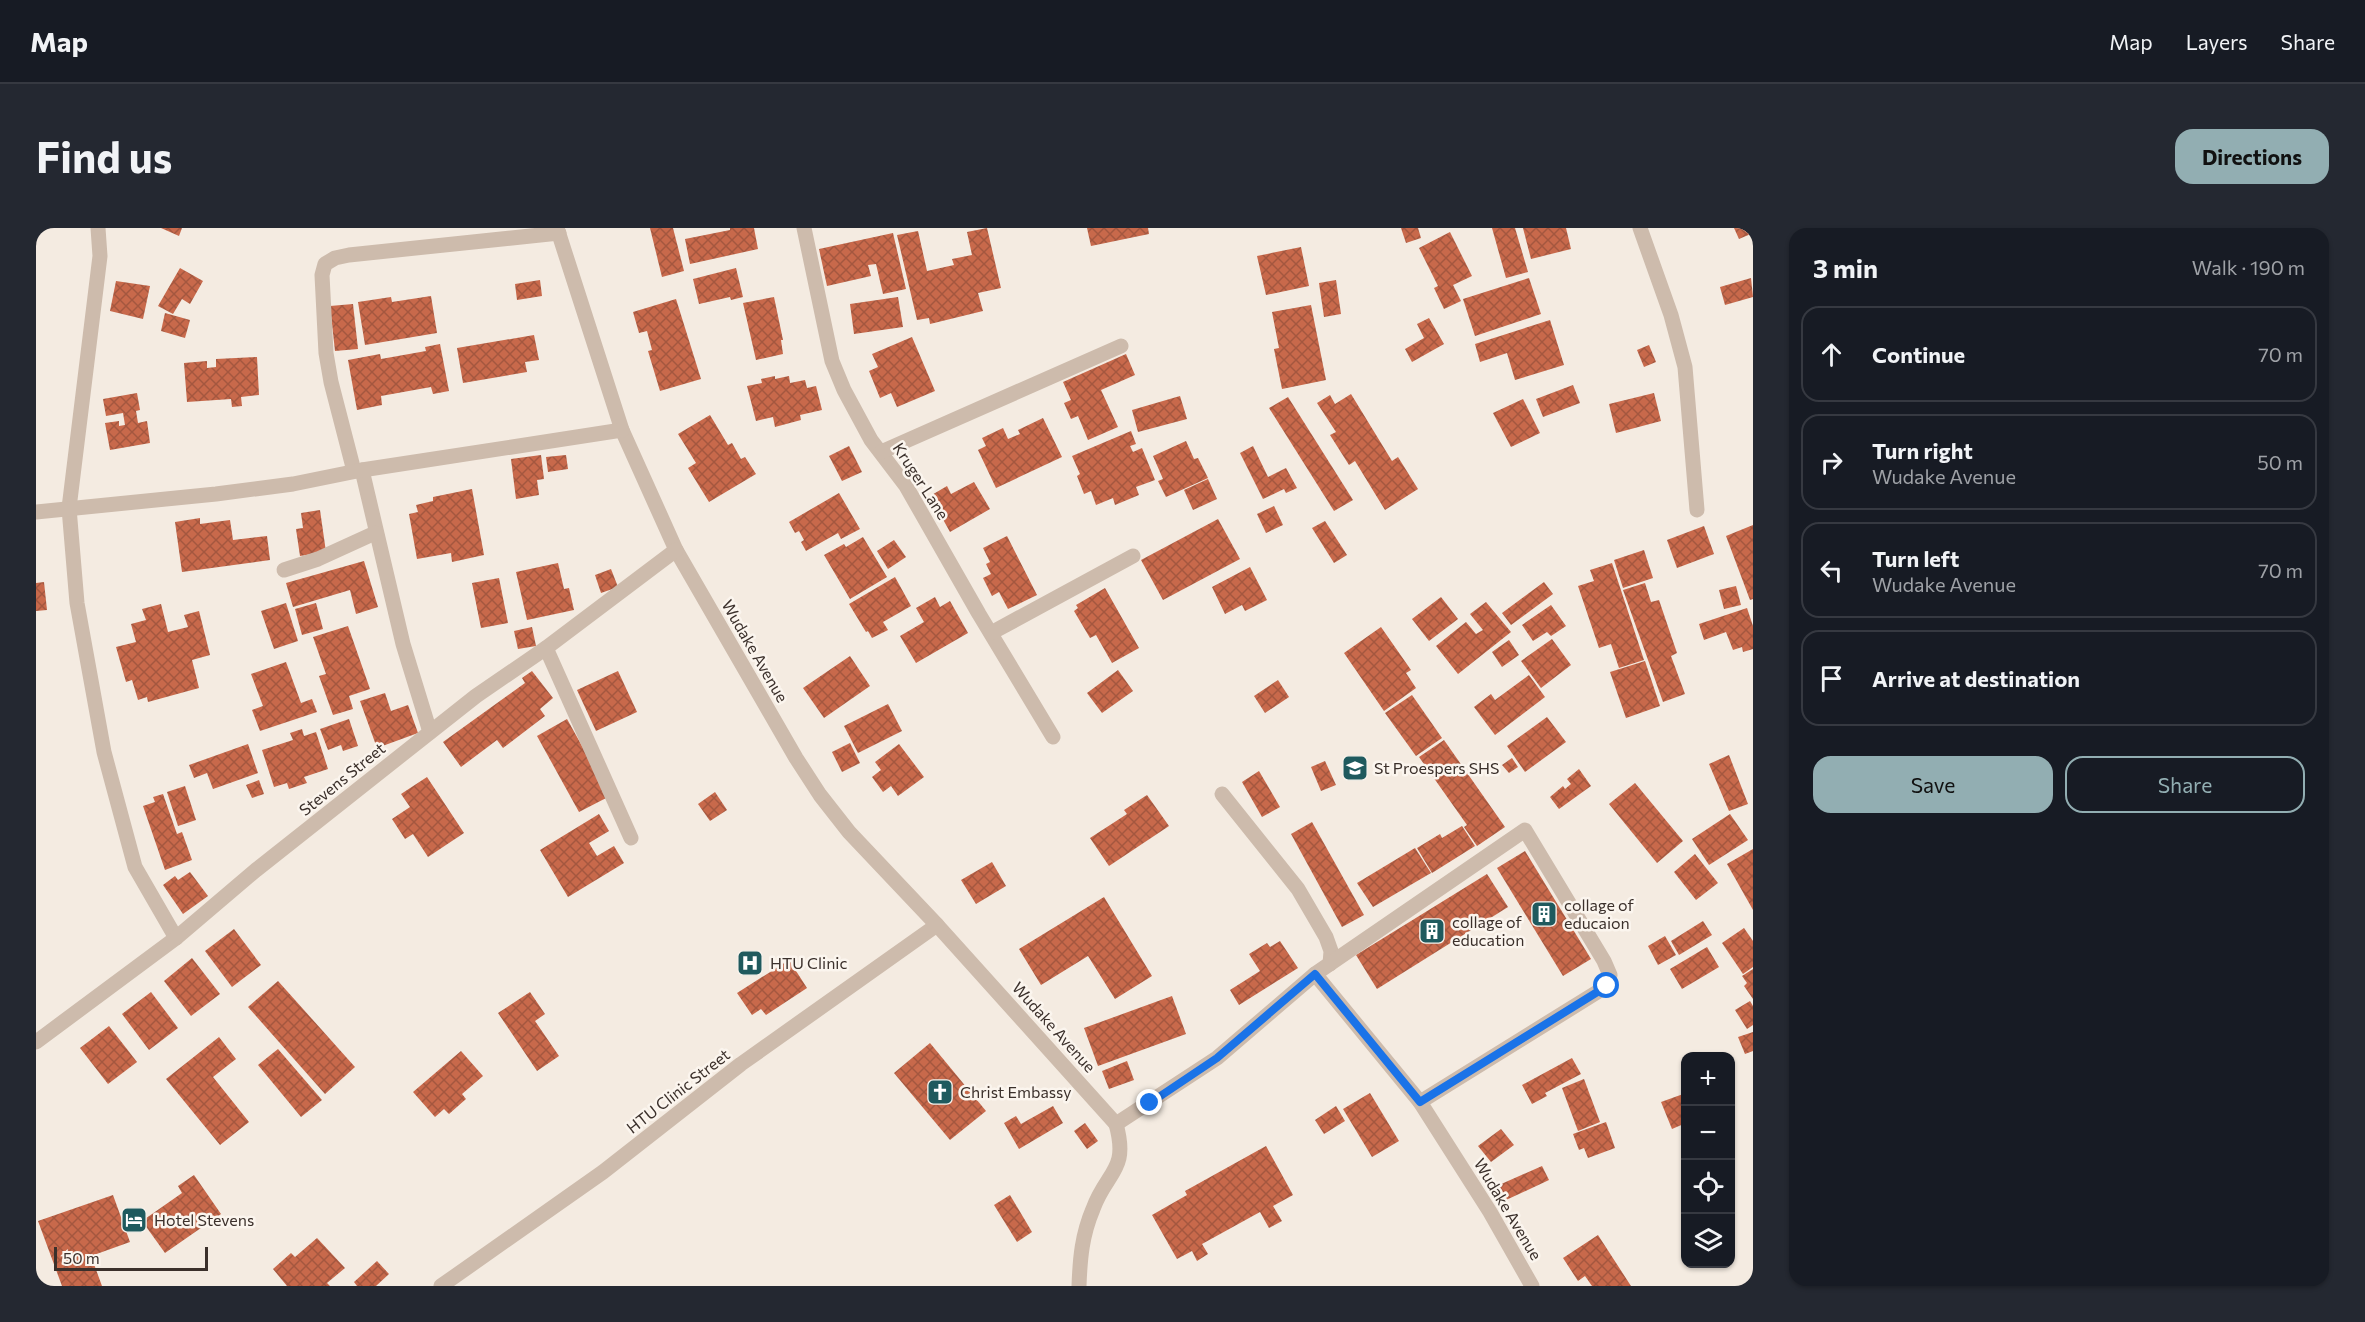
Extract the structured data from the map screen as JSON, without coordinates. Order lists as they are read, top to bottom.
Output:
{
  "streets": {
    "street": [
      "Kruger Lane",
      "Wudake Avenue",
      "Stevens Street",
      "HTU Clinic Street"
    ]
  },
  "crossings": [
    ["Wudake Avenue", "Stevens Street"],
    ["Wudake Avenue", "HTU Clinic Street"]
  ],
  "places": {
    "school or university": ["St Proespers SHS"],
    "building": ["collage of educaion", "collage of education"],
    "hospital": ["HTU Clinic"],
    "church": ["Christ Embassy"],
    "hotel": ["Hotel Stevens"]
  },
  "scale_bar": "50 m",
  "page": {
    "header": "Map",
    "nav": ["Map", "Layers", "Share"],
    "buttons": [
      "Directions",
      ["Save", "Share"]
    ],
    "title": "Find us",
    "heading": ["3 min", "Walk · 190 m"],
    "list": [
      ["Continue", "70 m"],
      ["Turn right", "Wudake Avenue", "50 m"],
      ["Turn left", "Wudake Avenue", "70 m"],
      "Arrive at destination"
    ],
    "map_buttons": ["+", "−"],
    "scale": "50 m"
  }
}
